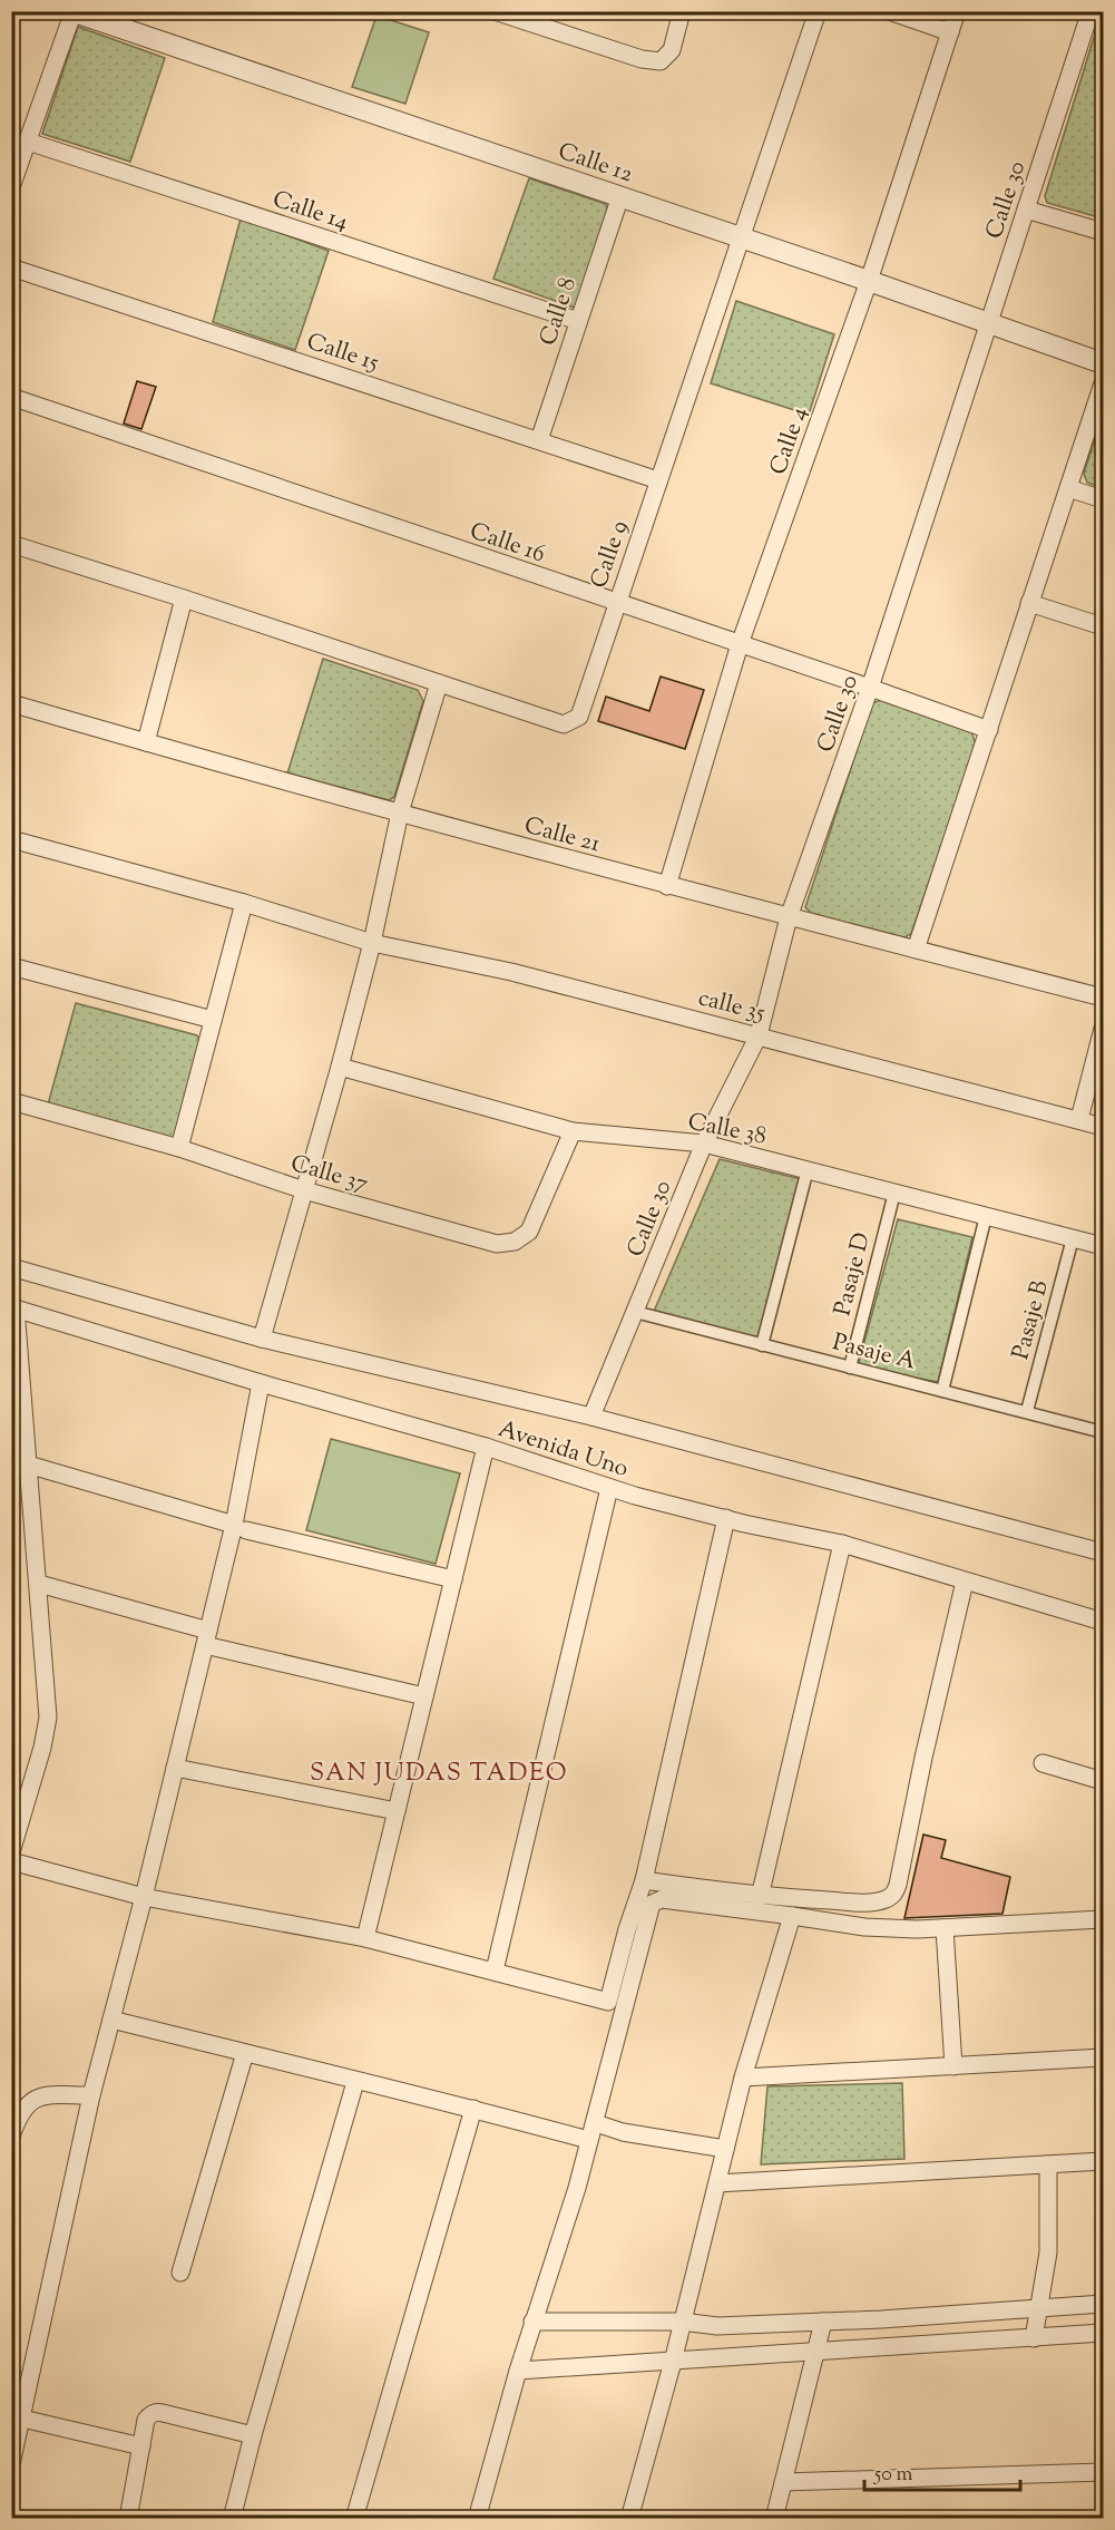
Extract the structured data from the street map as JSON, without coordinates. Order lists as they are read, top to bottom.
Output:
{
  "streets": {
    "street": [
      "Calle 12",
      "Calle 30",
      "Calle 14",
      "Calle 8",
      "Calle 15",
      "Calle 4",
      "Calle 16",
      "Calle 9",
      "Calle 21",
      "calle 35",
      "Calle 38",
      "Calle 37",
      "Pasaje D",
      "Pasaje B",
      "Pasaje A",
      "Avenida Uno"
    ]
  },
  "crossings": [
    ["Calle 12", "Calle 30"],
    ["Calle 12", "Calle 8"],
    ["Calle 12", "Calle 4"],
    ["Calle 12", "Calle 9"],
    ["Calle 30", "Calle 16"],
    ["Calle 30", "Calle 21"],
    ["Calle 30", "calle 35"],
    ["Calle 30", "Calle 38"],
    ["Calle 30", "Pasaje A"],
    ["Calle 30", "Avenida Uno"],
    ["Calle 14", "Calle 8"],
    ["Calle 8", "Calle 15"],
    ["Calle 15", "Calle 9"],
    ["Calle 4", "Calle 16"],
    ["Calle 4", "Calle 21"],
    ["Calle 16", "Calle 9"],
    ["Calle 38", "Calle 37"],
    ["Calle 38", "Pasaje D"],
    ["Calle 38", "Pasaje B"],
    ["Pasaje D", "Pasaje A"],
    ["Pasaje B", "Pasaje A"]
  ],
  "districts": ["SAN JUDAS TADEO"],
  "scale_bar": "50 m"
}
